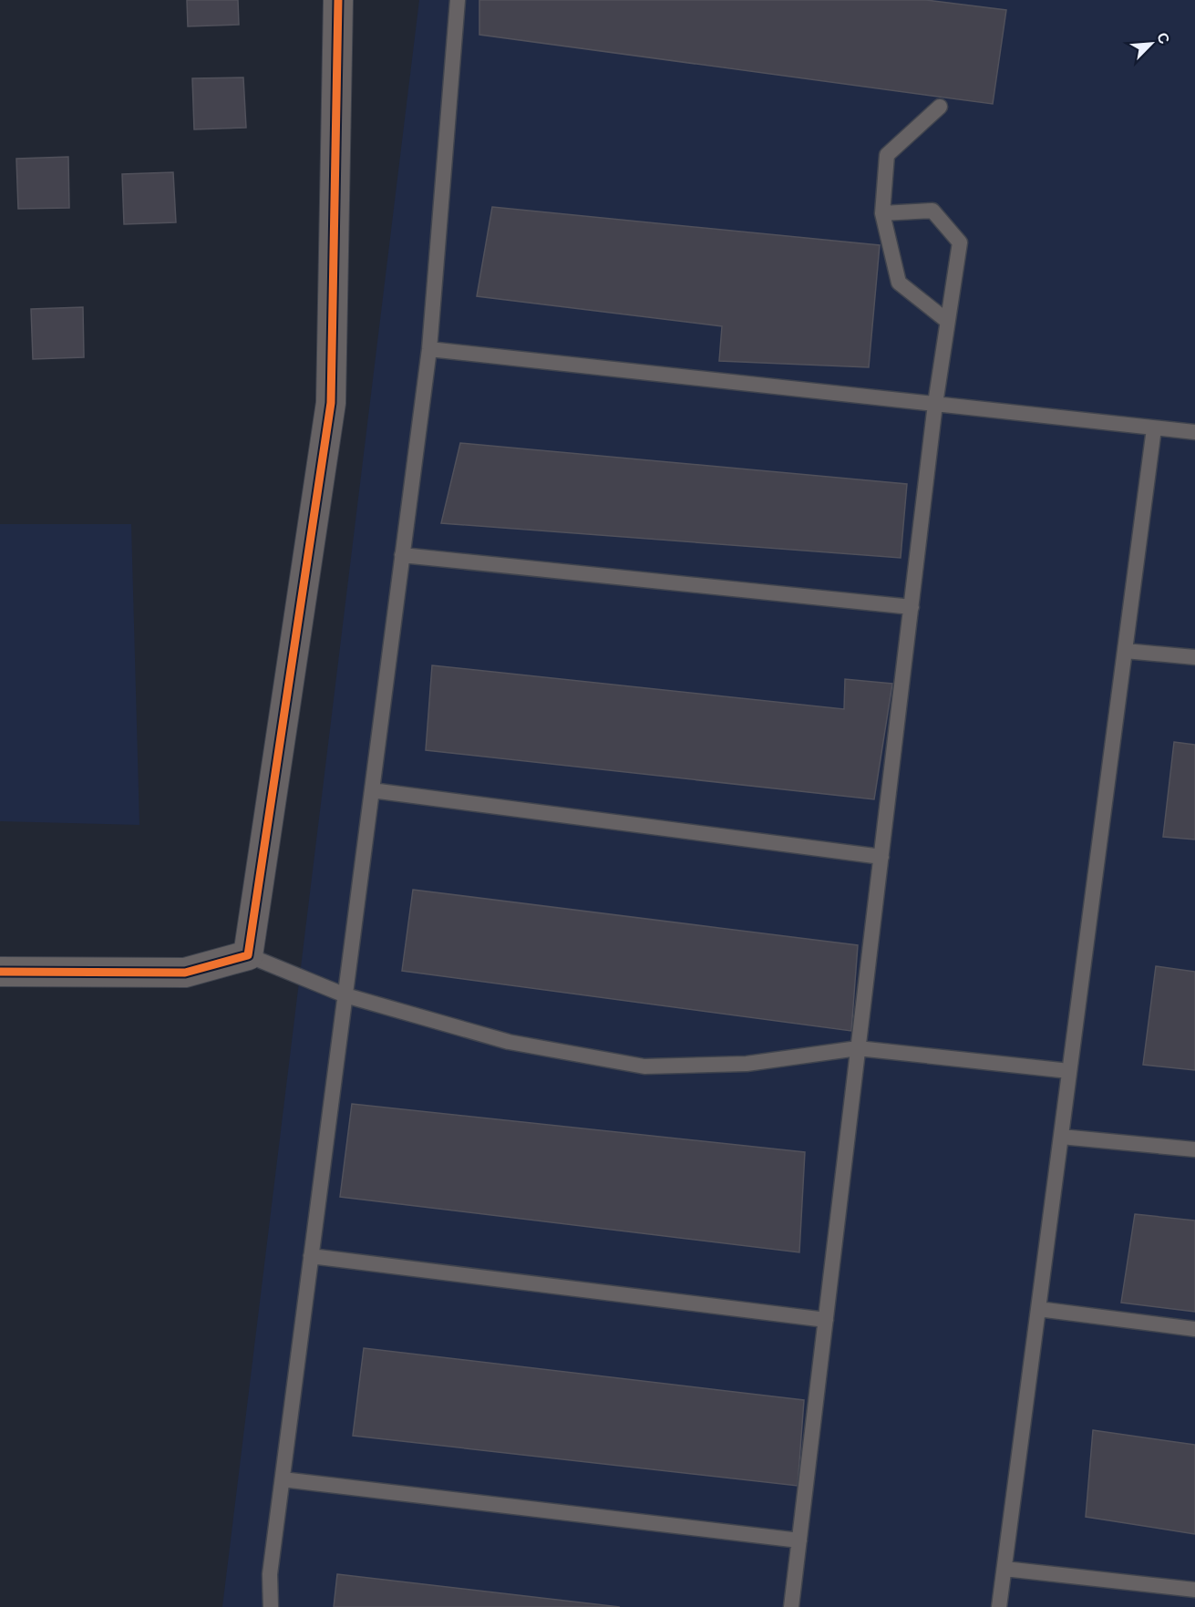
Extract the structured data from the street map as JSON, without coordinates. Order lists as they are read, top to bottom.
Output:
{
  "north": "top right"
}
